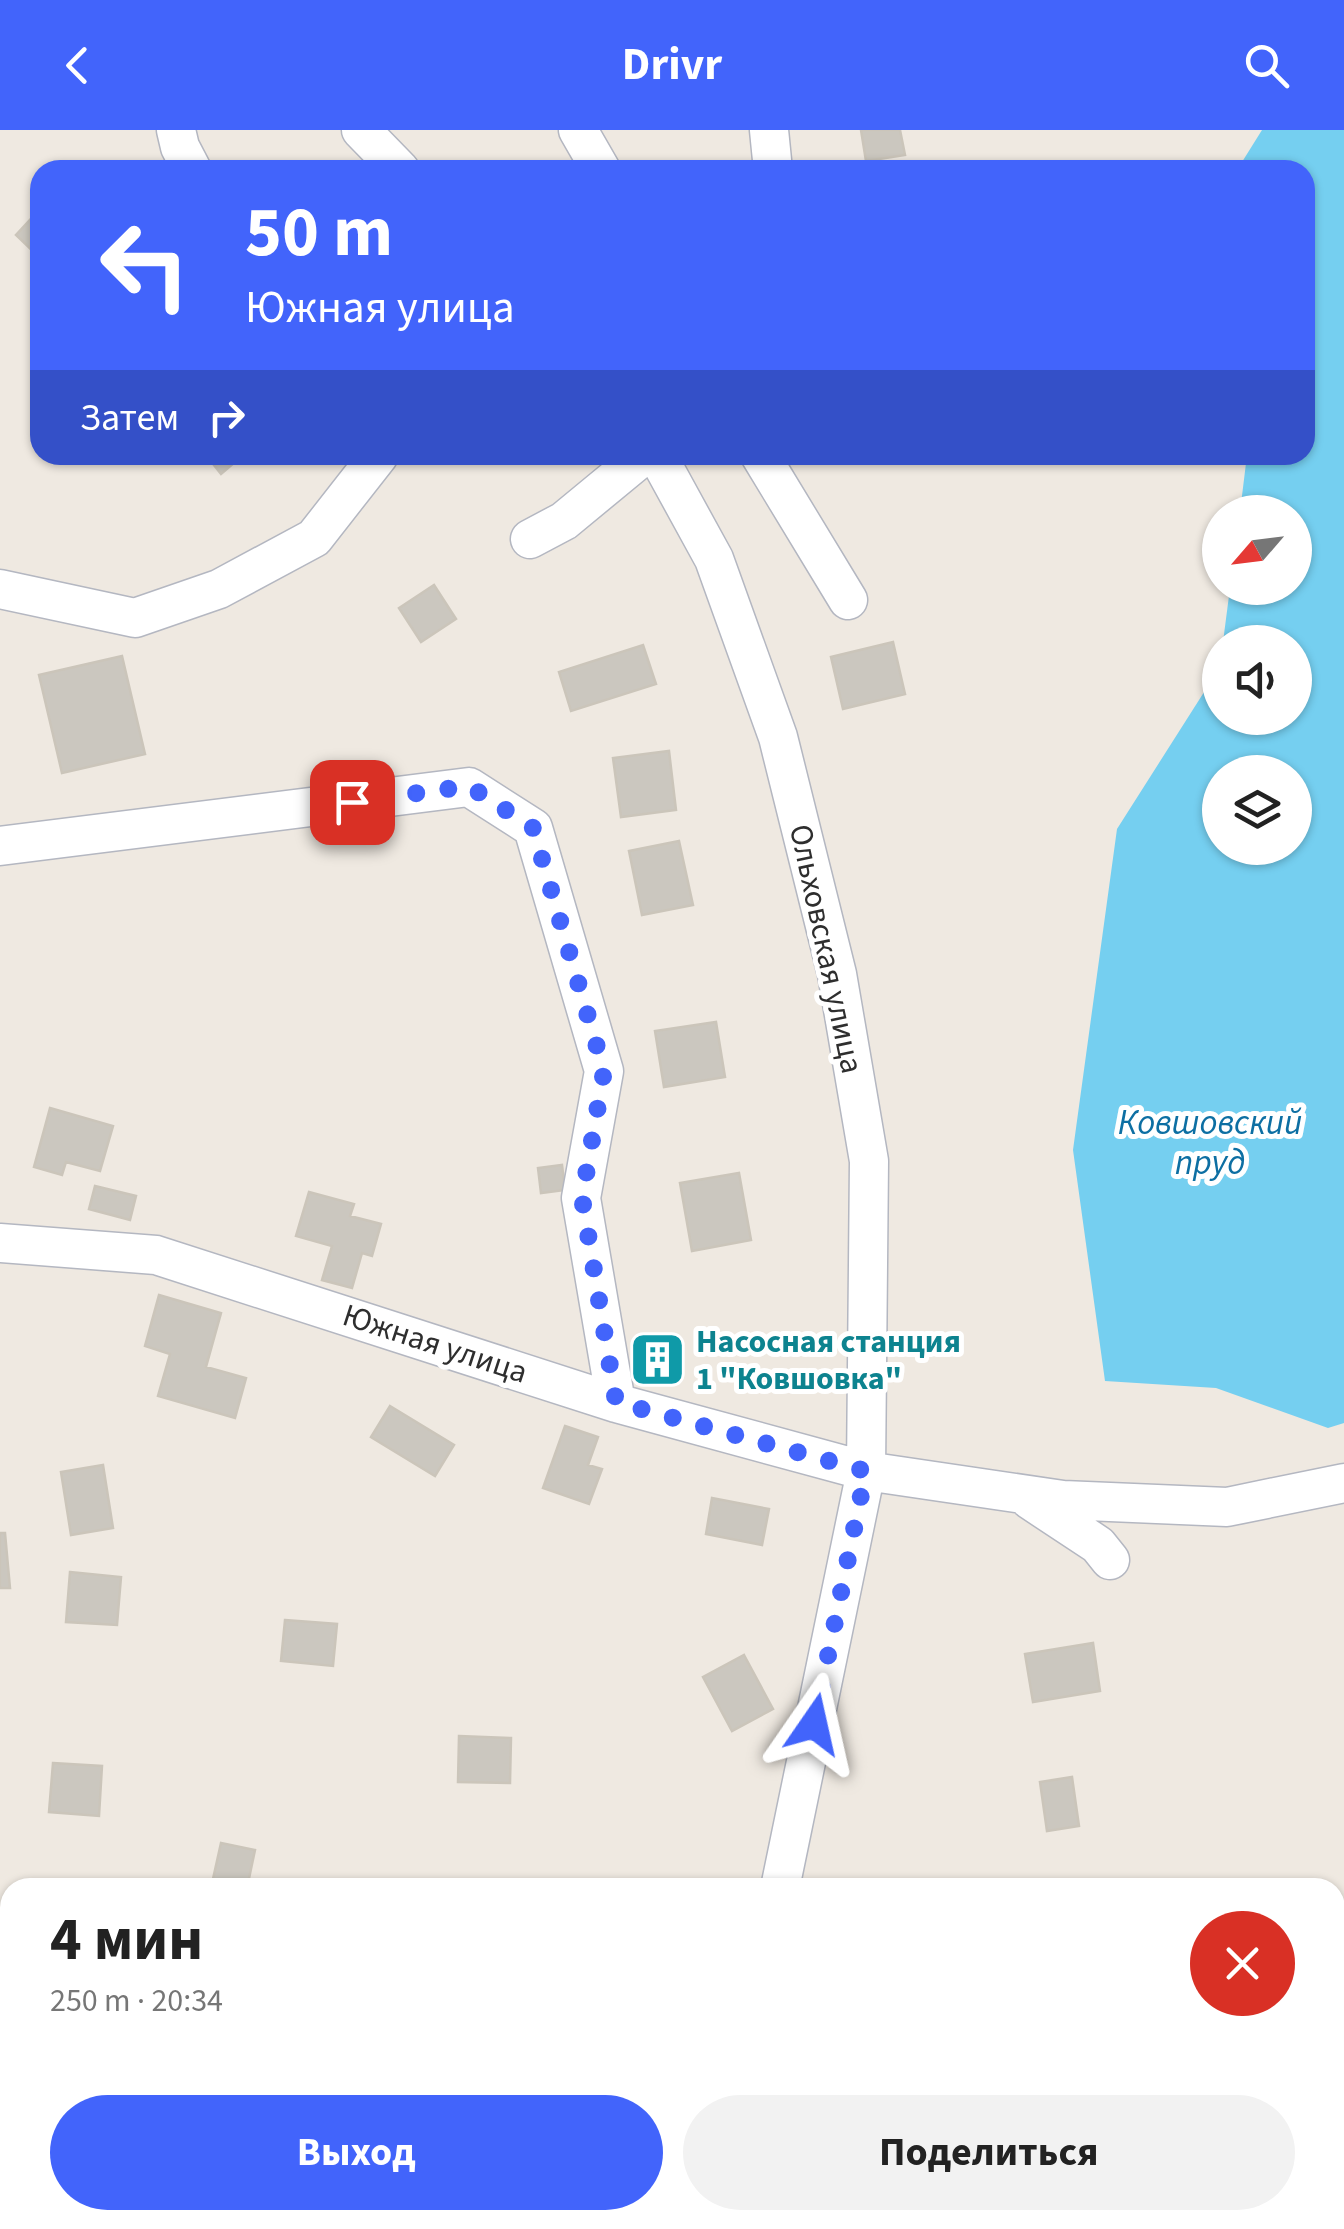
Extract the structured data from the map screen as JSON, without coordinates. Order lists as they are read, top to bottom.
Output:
{
  "streets": {
    "street": ["Ольховская улица", "Южная улица"]
  },
  "crossings": [
    ["Ольховская улица", "Южная улица"]
  ],
  "water": ["Ковшовский пруд"],
  "places": {
    "building": ["Насосная станция 1 \"Ковшовка\""]
  },
  "north": "bottom left",
  "page": {
    "header": "Drivr",
    "turn": ["50 m", "Южная улица"],
    "then": "Затем",
    "heading": ["4 мин", "250 m · 20:34"],
    "buttons": ["Выход", "Поделиться"]
  }
}
